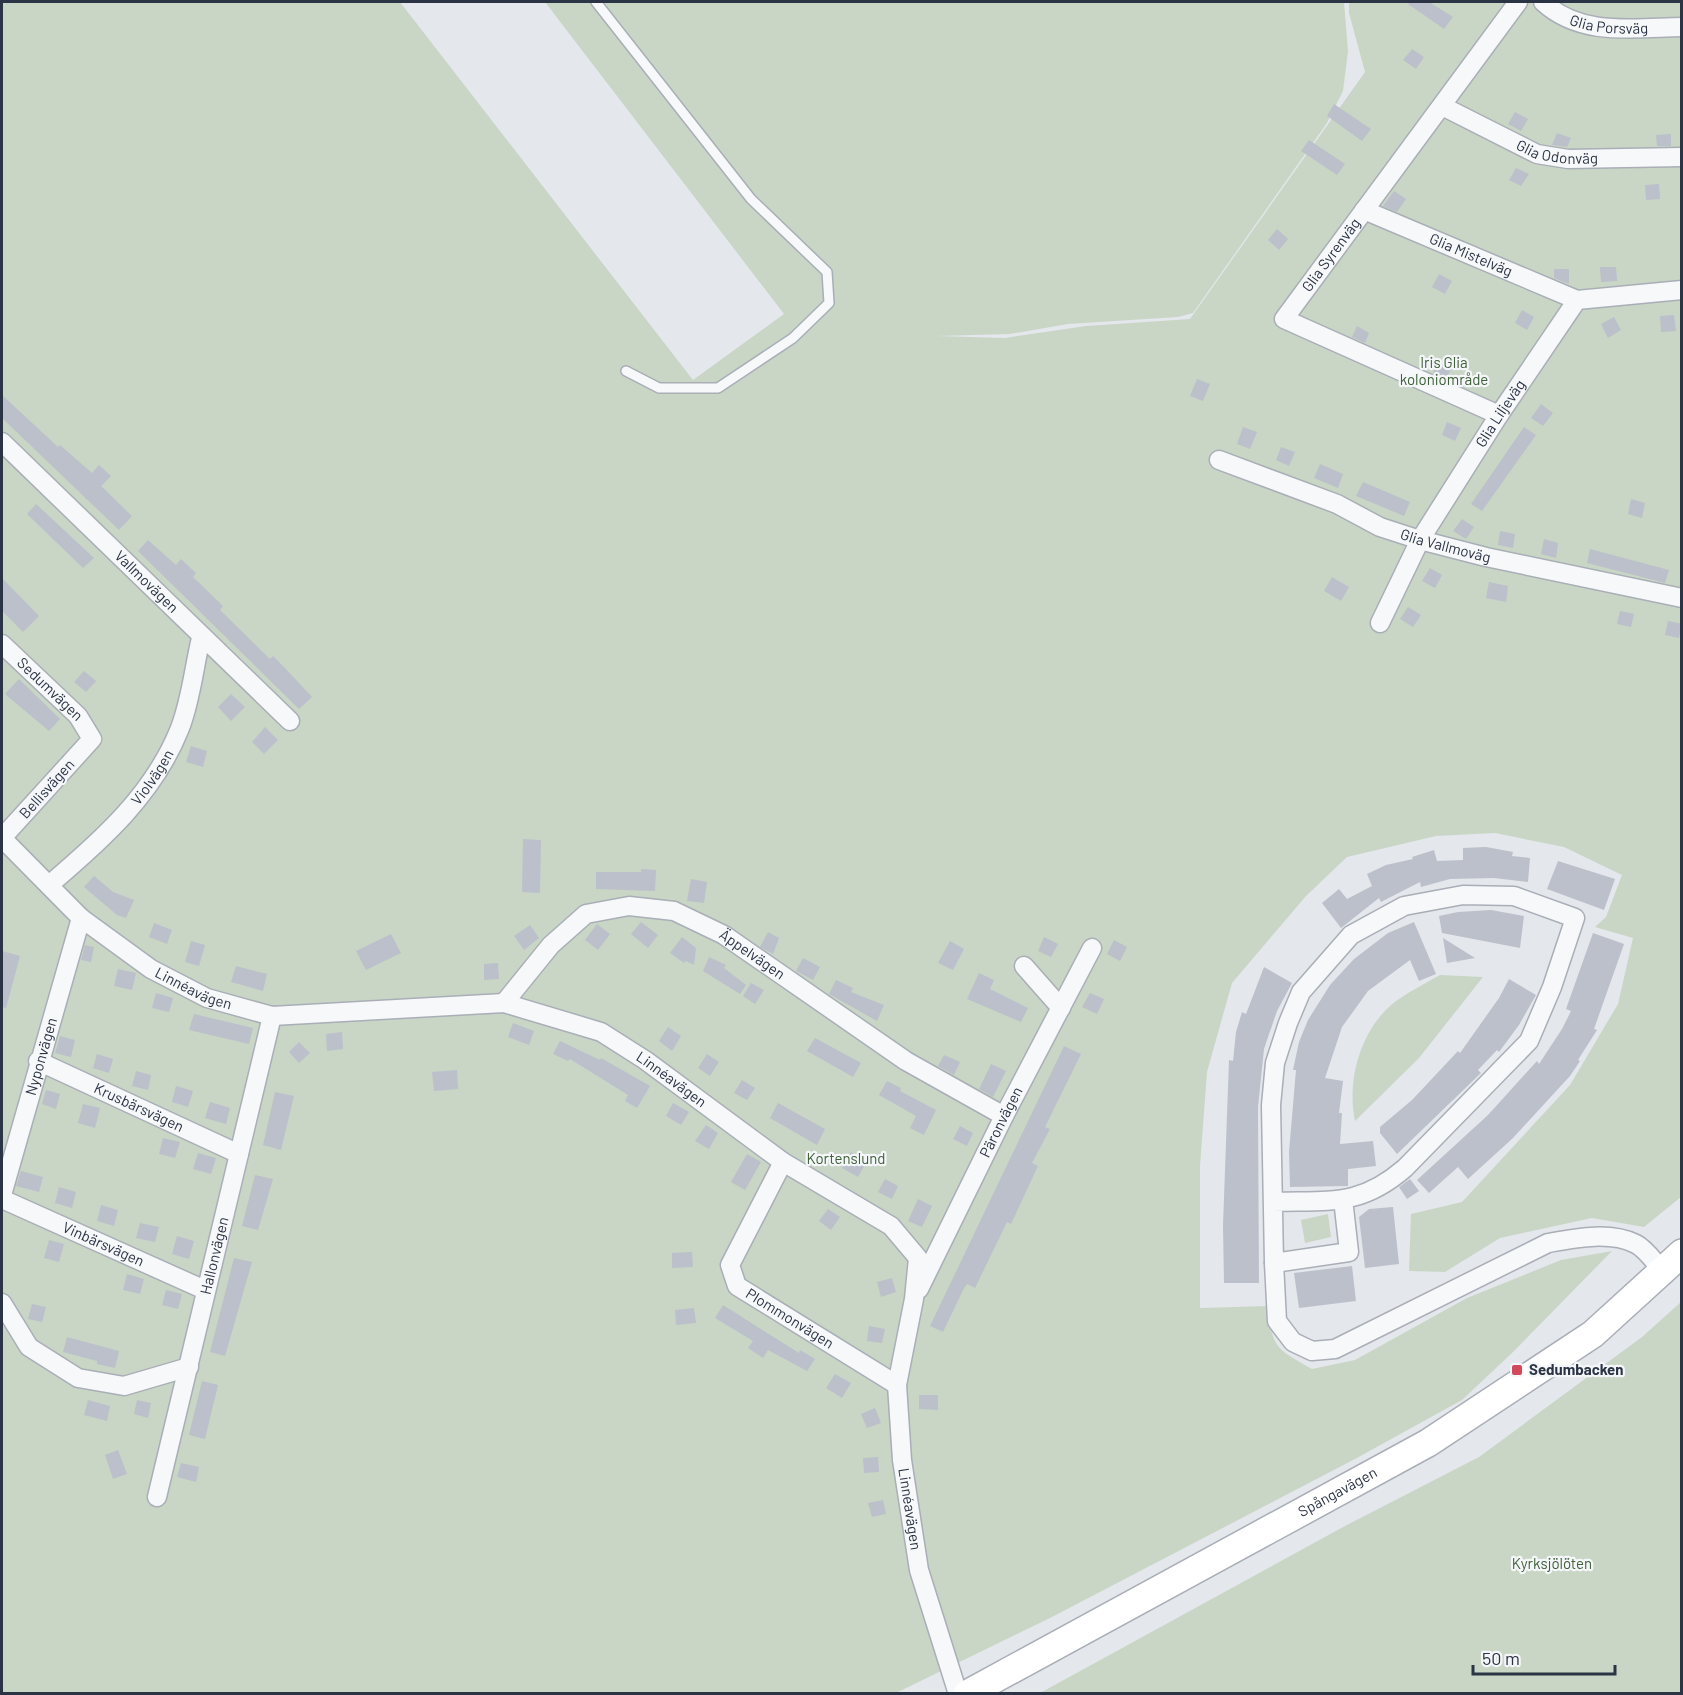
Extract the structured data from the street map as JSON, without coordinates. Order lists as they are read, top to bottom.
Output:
{
  "streets": {
    "street": [
      "Glia Porsväg",
      "Glia Odonväg",
      "Glia Syrenväg",
      "Glia Mistelväg",
      "Glia Liljeväg",
      "Glia Vallmoväg",
      "Vallmovägen",
      "Sedumvägen",
      "Violvägen",
      "Bellisvägen",
      "Äppelvägen",
      "Linnéavägen",
      "Nyponvägen",
      "Krusbärsvägen",
      "Päronvägen",
      "Vinbärsvägen",
      "Hallonvägen",
      "Plommonvägen",
      "Spångavägen"
    ]
  },
  "crossings": [
    ["Glia Odonväg", "Glia Syrenväg"],
    ["Glia Syrenväg", "Glia Mistelväg"],
    ["Glia Syrenväg", "Glia Liljeväg"],
    ["Glia Mistelväg", "Glia Liljeväg"],
    ["Glia Liljeväg", "Glia Vallmoväg"],
    ["Vallmovägen", "Violvägen"],
    ["Sedumvägen", "Bellisvägen"],
    ["Violvägen", "Linnéavägen"],
    ["Bellisvägen", "Linnéavägen"],
    ["Äppelvägen", "Linnéavägen"],
    ["Äppelvägen", "Päronvägen"],
    ["Linnéavägen", "Nyponvägen"],
    ["Linnéavägen", "Päronvägen"],
    ["Linnéavägen", "Hallonvägen"],
    ["Linnéavägen", "Plommonvägen"],
    ["Nyponvägen", "Krusbärsvägen"],
    ["Nyponvägen", "Vinbärsvägen"],
    ["Krusbärsvägen", "Hallonvägen"],
    ["Vinbärsvägen", "Hallonvägen"]
  ],
  "parks": ["Iris Glia koloniområde", "Kortenslund", "Kyrksjölöten"],
  "places": {
    "transit": ["Sedumbacken"]
  },
  "scale_bar": "50 m"
}
